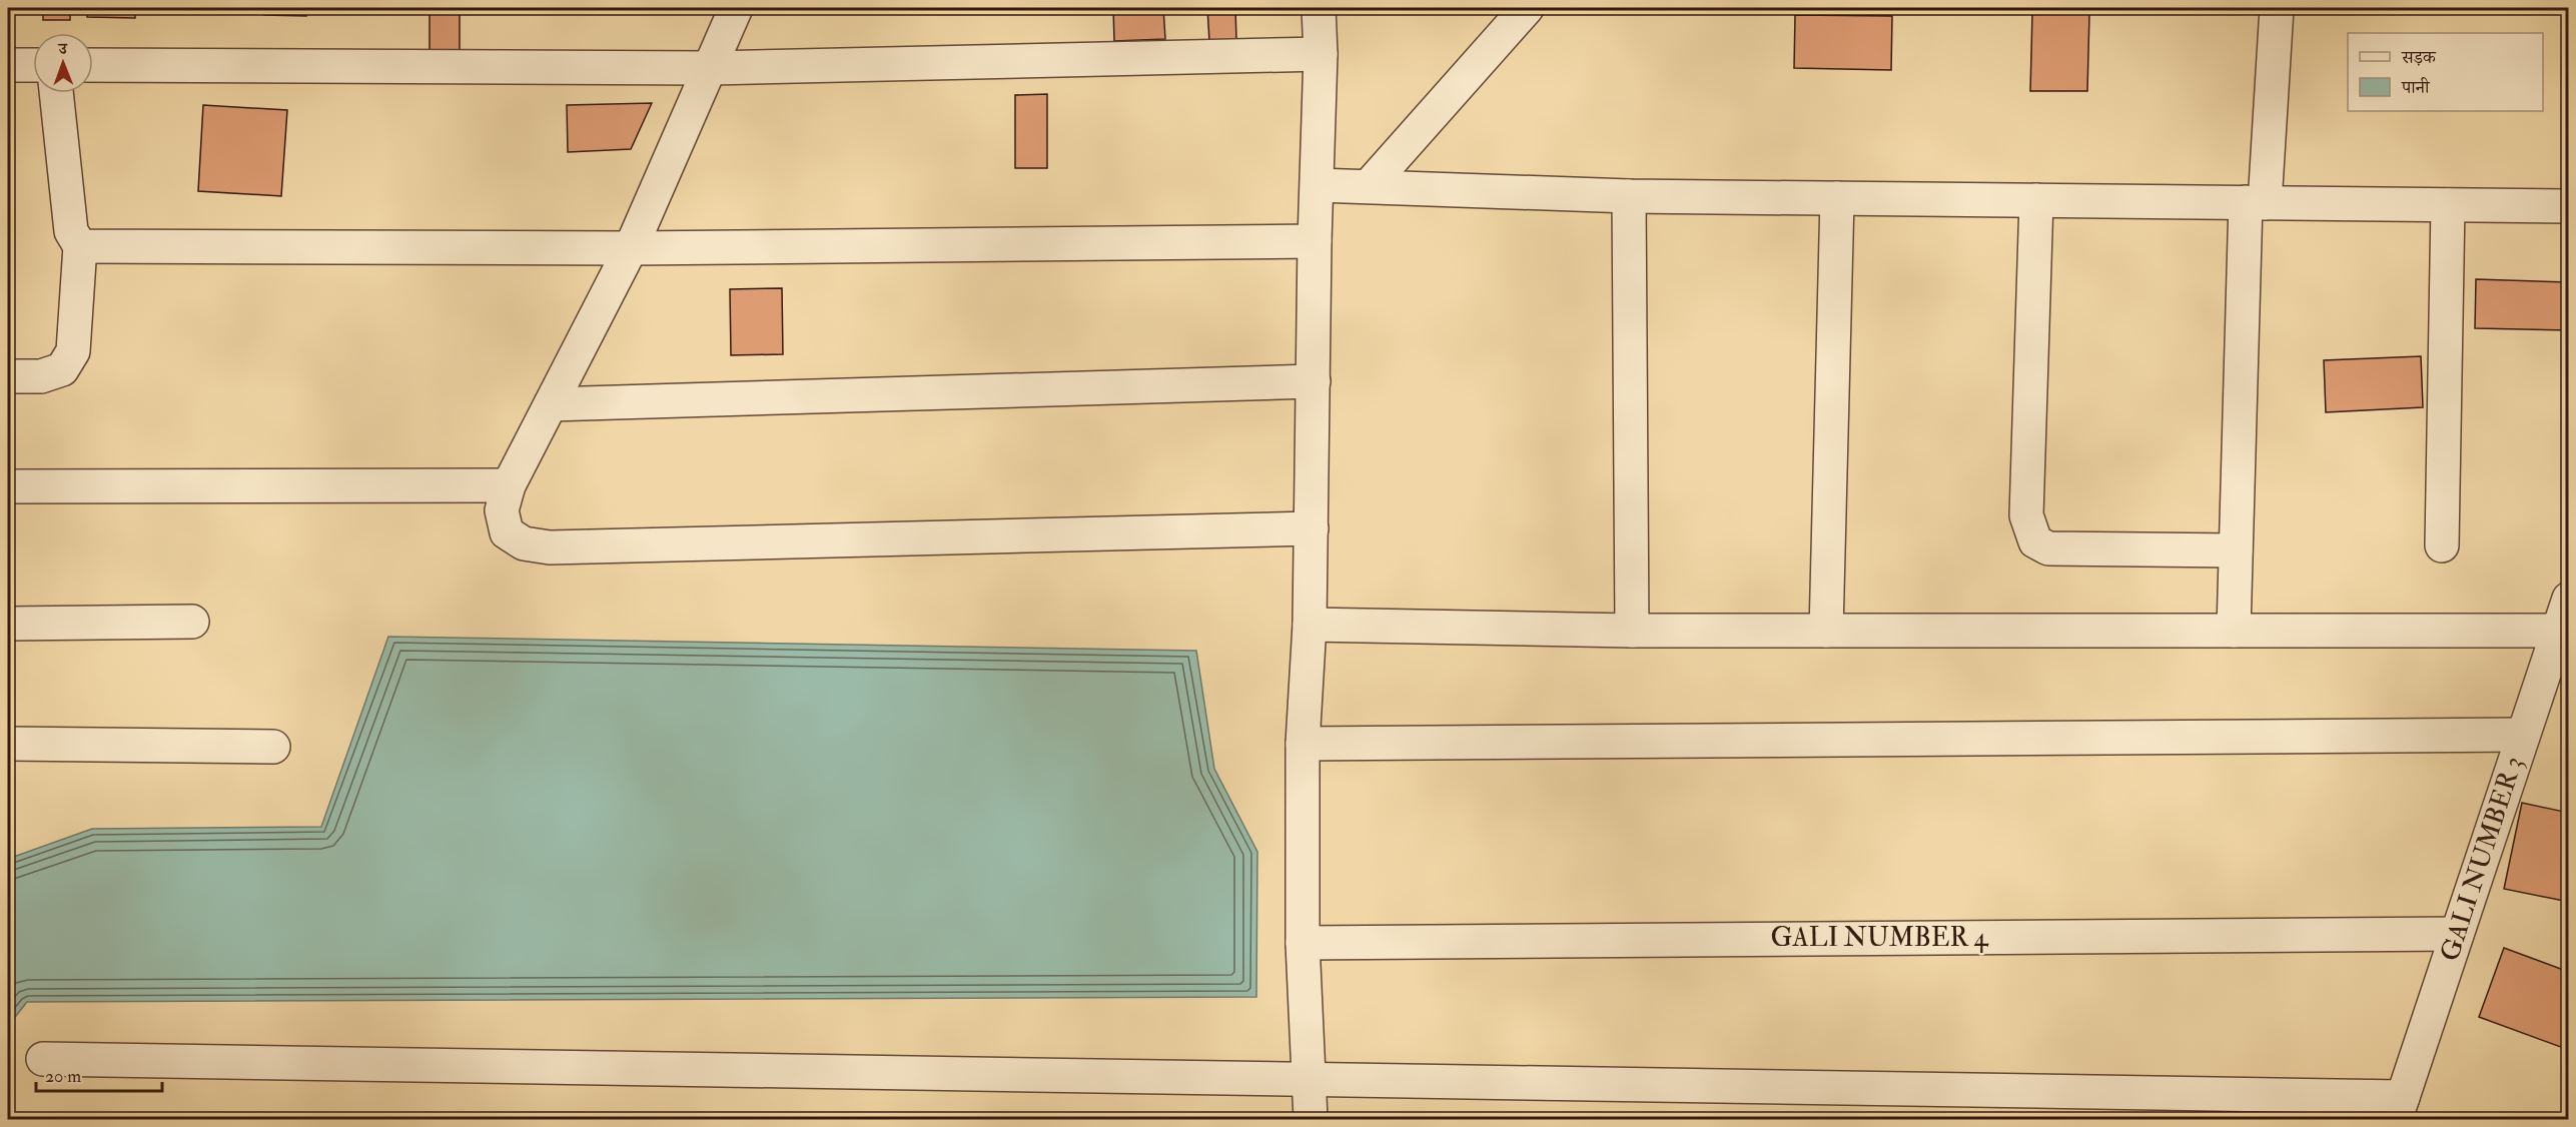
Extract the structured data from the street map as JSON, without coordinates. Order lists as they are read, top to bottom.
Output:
{
  "streets": {
    "street": ["GALI NUMBER 3", "GALI NUMBER 4"]
  },
  "crossings": [
    ["GALI NUMBER 3", "GALI NUMBER 4"]
  ],
  "legend": ["सड़क", "पानी"],
  "scale_bar": "20 m",
  "north": "top"
}
